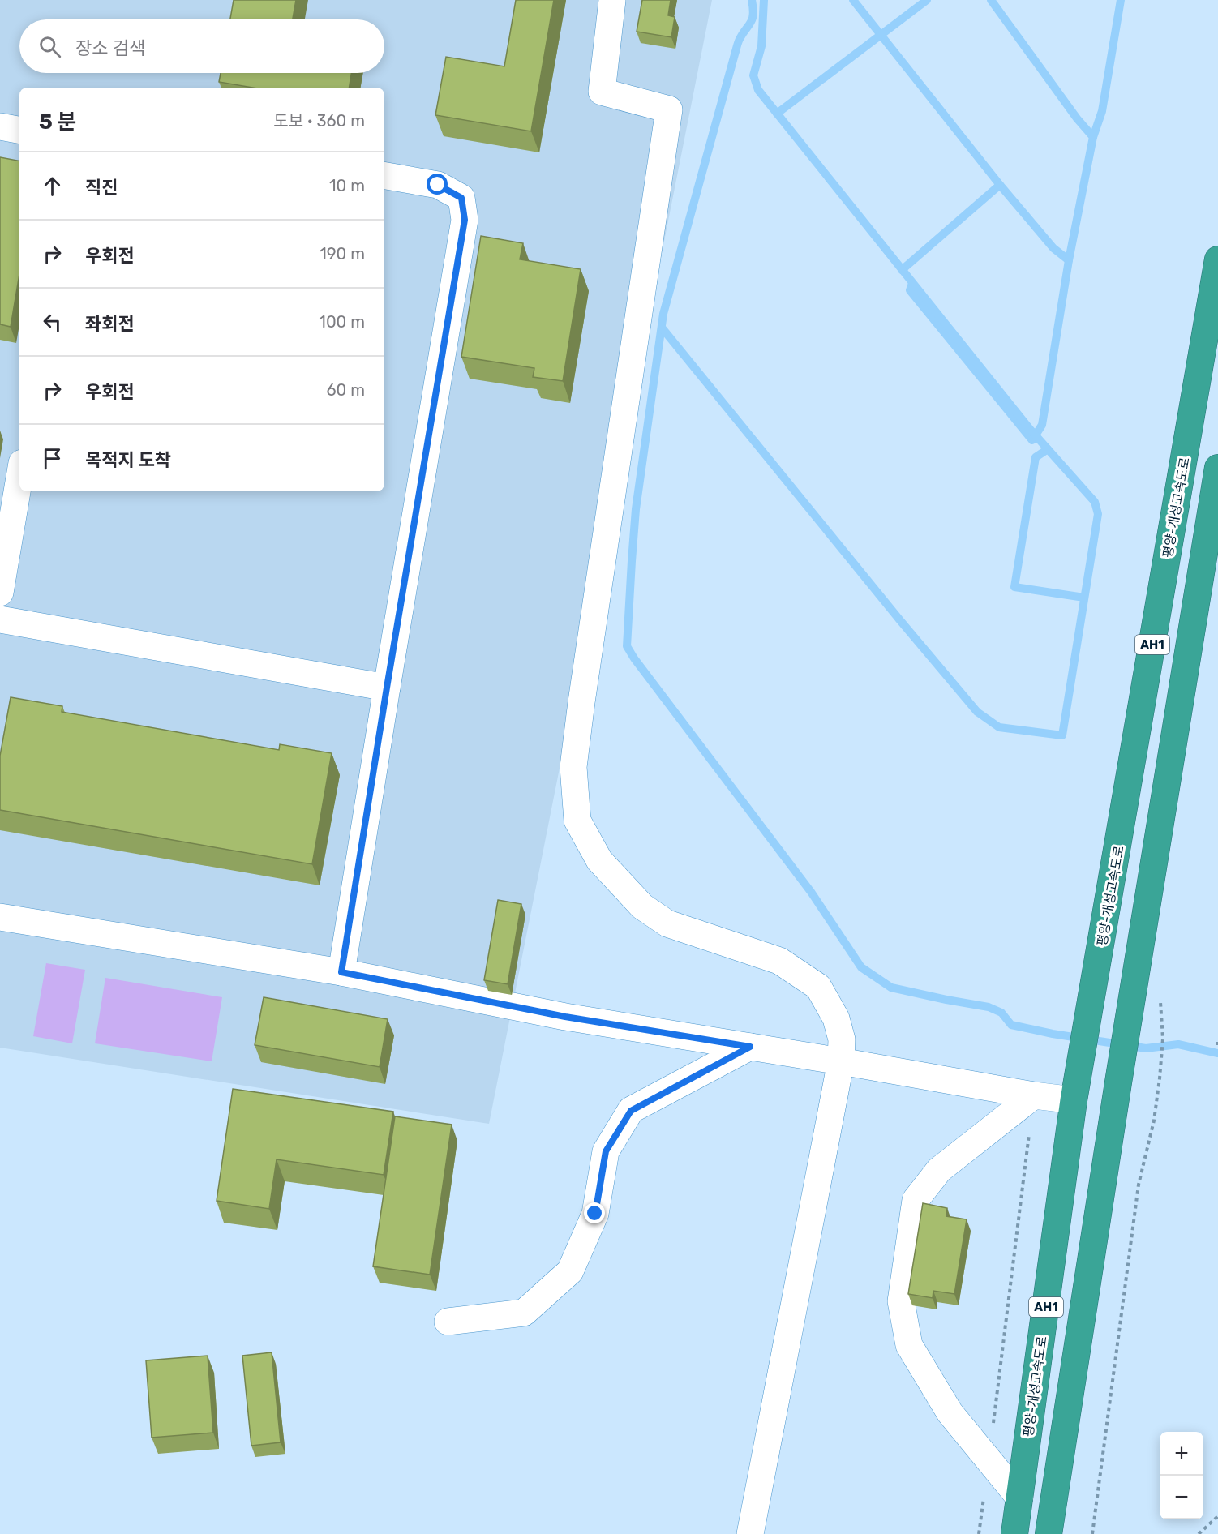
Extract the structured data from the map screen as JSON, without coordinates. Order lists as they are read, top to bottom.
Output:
{
  "streets": {
    "highway": ["평양-개성고속도로", "AH1"]
  },
  "page": {
    "search": "장소 검색",
    "heading": ["5 분", "도보 · 360 m"],
    "list": [
      ["직진", "10 m"],
      ["우회전", "190 m"],
      ["좌회전", "100 m"],
      ["우회전", "60 m"],
      "목적지 도착"
    ],
    "map_buttons": ["+", "−"]
  }
}
